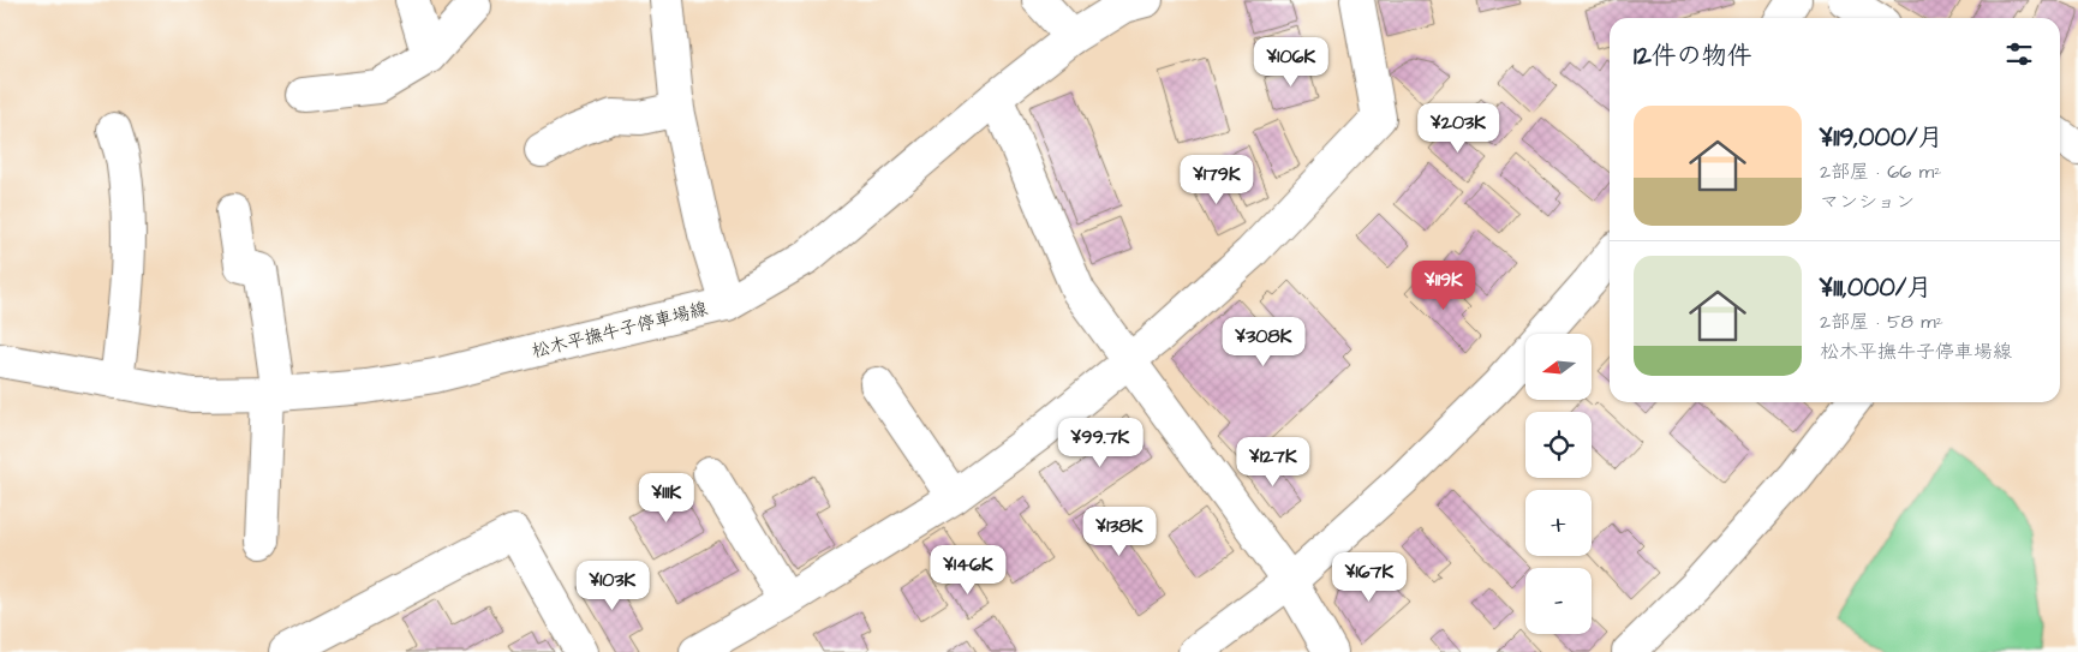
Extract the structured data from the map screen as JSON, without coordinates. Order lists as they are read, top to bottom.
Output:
{
  "streets": {
    "street": ["松木平撫牛子停車場線"]
  },
  "north": "left",
  "page": {
    "heading": "12件の物件",
    "price": [
      "¥106K",
      "¥203K",
      "¥179K",
      "¥119K",
      "¥308K",
      "¥99.7K",
      "¥127K",
      "¥111K",
      "¥138K",
      "¥146K",
      "¥167K",
      "¥103K"
    ],
    "list": [
      {
        "name": "¥119,000/月",
        "note": "2部屋 · 66 m² · マンション"
      },
      {
        "name": "¥111,000/月",
        "note": "2部屋 · 58 m² · 松木平撫牛子停車場線"
      }
    ],
    "map_buttons": ["+", "−"]
  }
}
